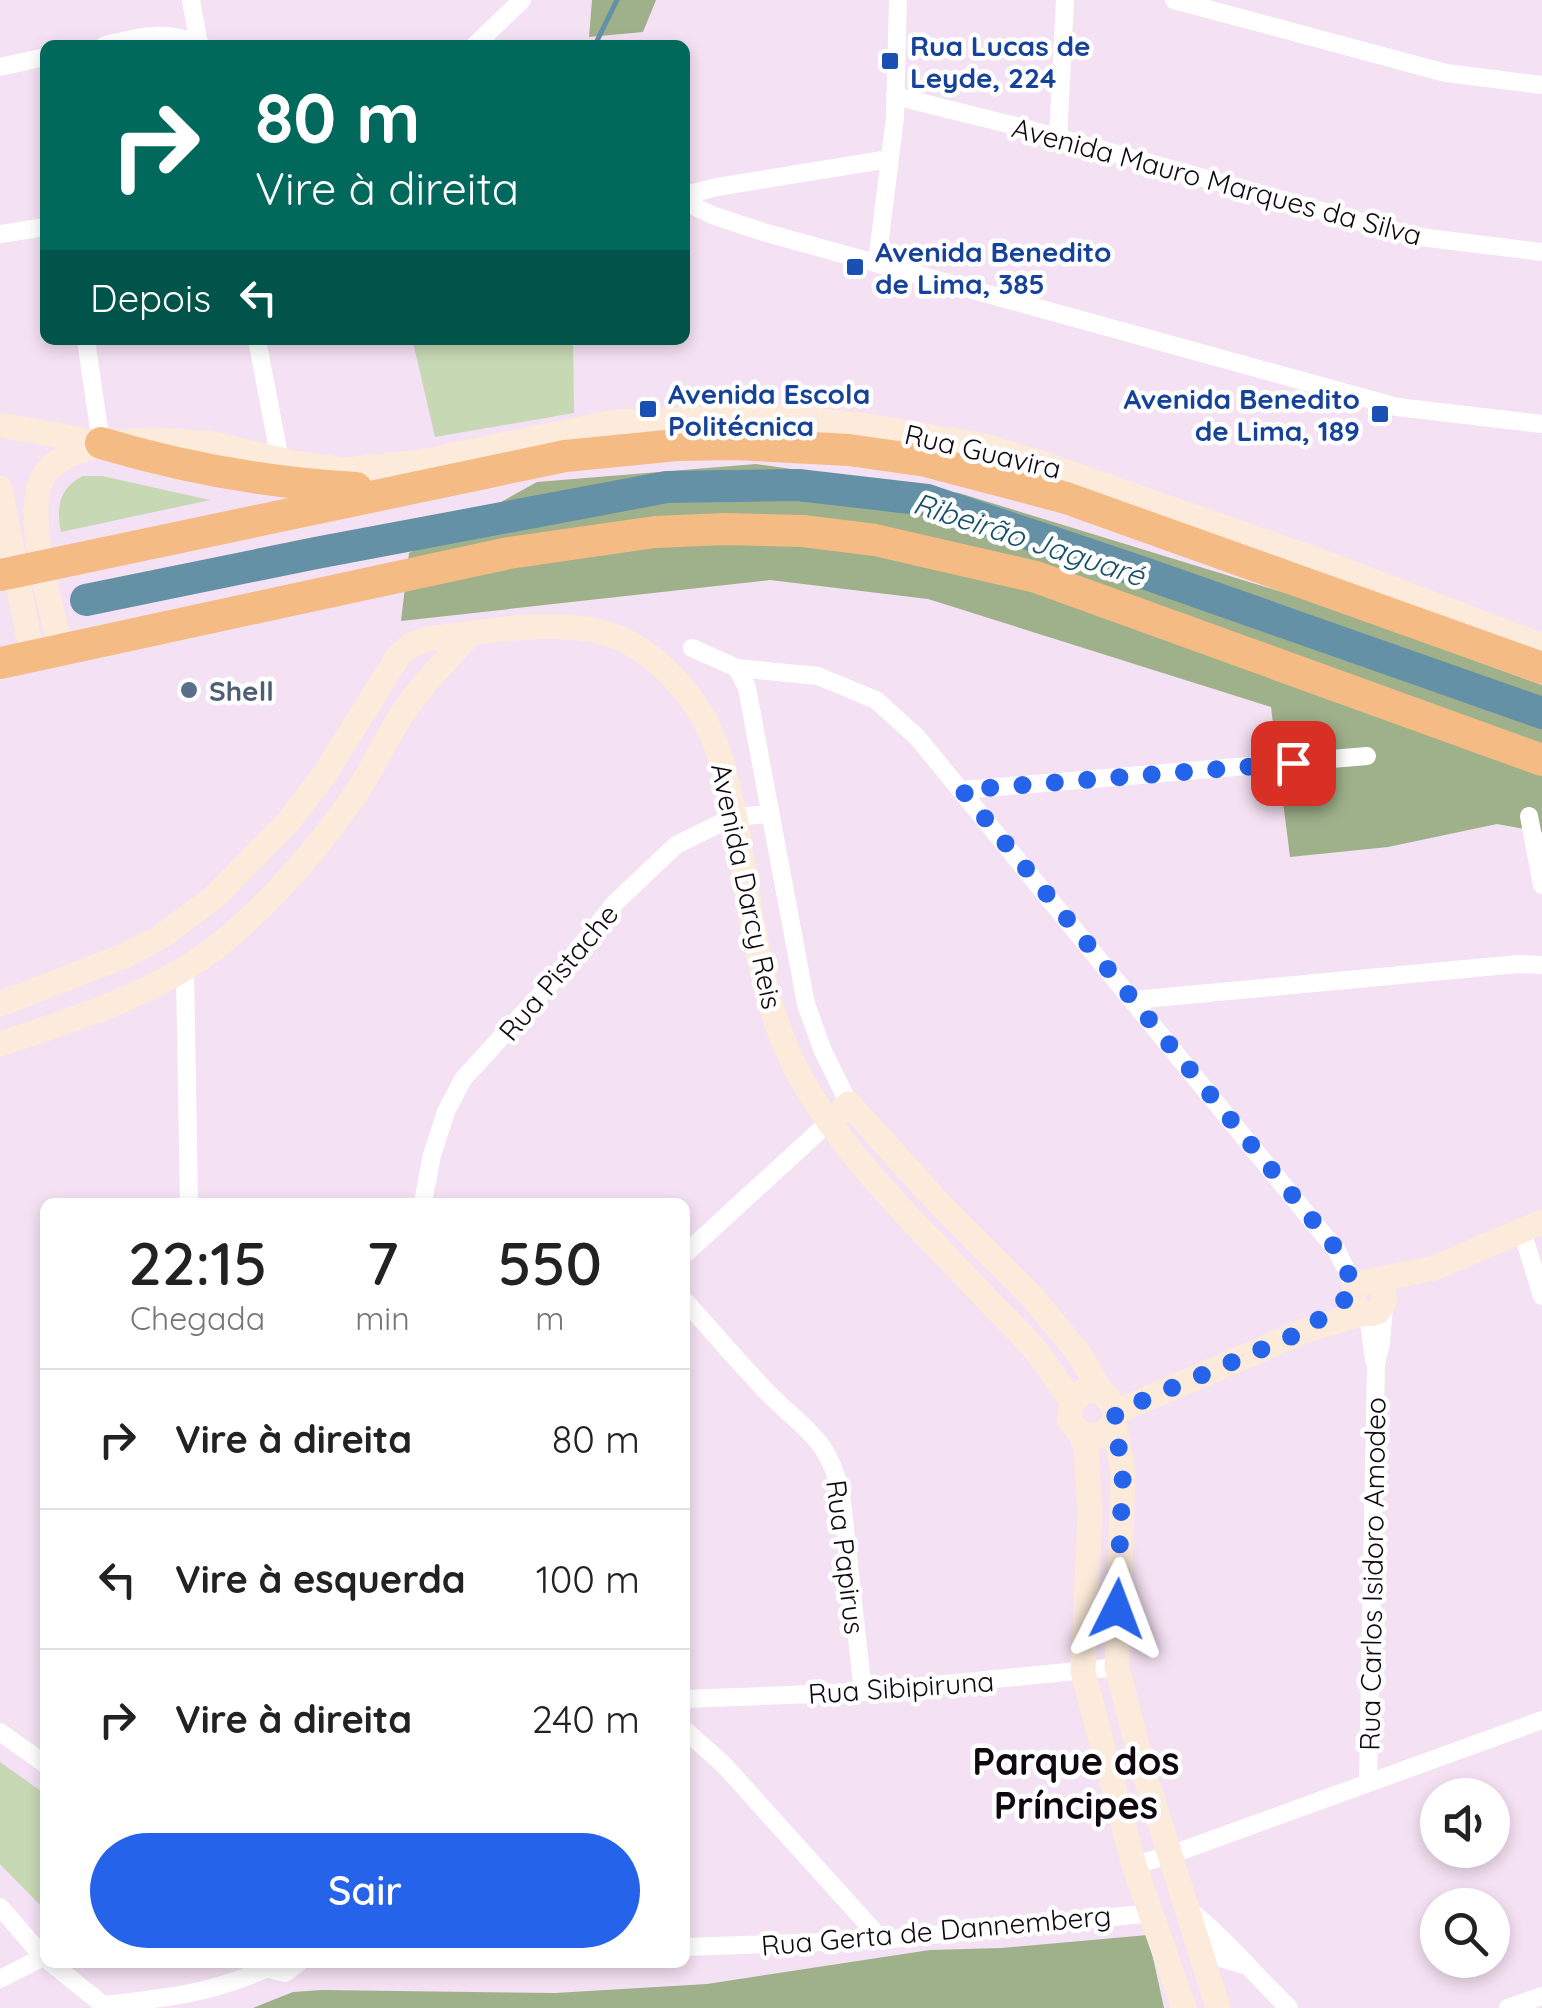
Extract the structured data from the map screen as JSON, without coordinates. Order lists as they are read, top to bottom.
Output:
{
  "streets": {
    "main road": ["Rua Guavira", "Avenida Darcy Reis", "Rua Gerta de Dannemberg"],
    "street": [
      "Avenida Mauro Marques da Silva",
      "Rua Pistache",
      "Rua Papirus",
      "Rua Carlos Isidoro Amodeo",
      "Rua Sibipiruna"
    ]
  },
  "crossings": [
    ["Avenida Darcy Reis", "Rua Pistache"],
    ["Avenida Darcy Reis", "Rua Carlos Isidoro Amodeo"],
    ["Avenida Darcy Reis", "Rua Sibipiruna"],
    ["Avenida Darcy Reis", "Rua Gerta de Dannemberg"],
    ["Rua Papirus", "Rua Sibipiruna"]
  ],
  "districts": ["Parque dos Príncipes"],
  "water": ["Ribeirão Jaguaré"],
  "places": {
    "transit": [
      "Rua Lucas de Leyde, 224",
      "Avenida Benedito de Lima, 385",
      "Avenida Escola Politécnica",
      "Avenida Benedito de Lima, 189"
    ],
    "other": ["Shell"]
  },
  "page": {
    "turn": ["80 m", "Vire à direita"],
    "then": "Depois",
    "eta": [
      "22:15",
      "Chegada",
      "7",
      "min",
      "550",
      "m"
    ],
    "list": [
      {
        "name": "Vire à direita",
        "value": "80 m"
      },
      {
        "name": "Vire à esquerda",
        "value": "100 m"
      },
      {
        "name": "Vire à direita",
        "value": "240 m"
      }
    ],
    "buttons": "Sair"
  }
}
